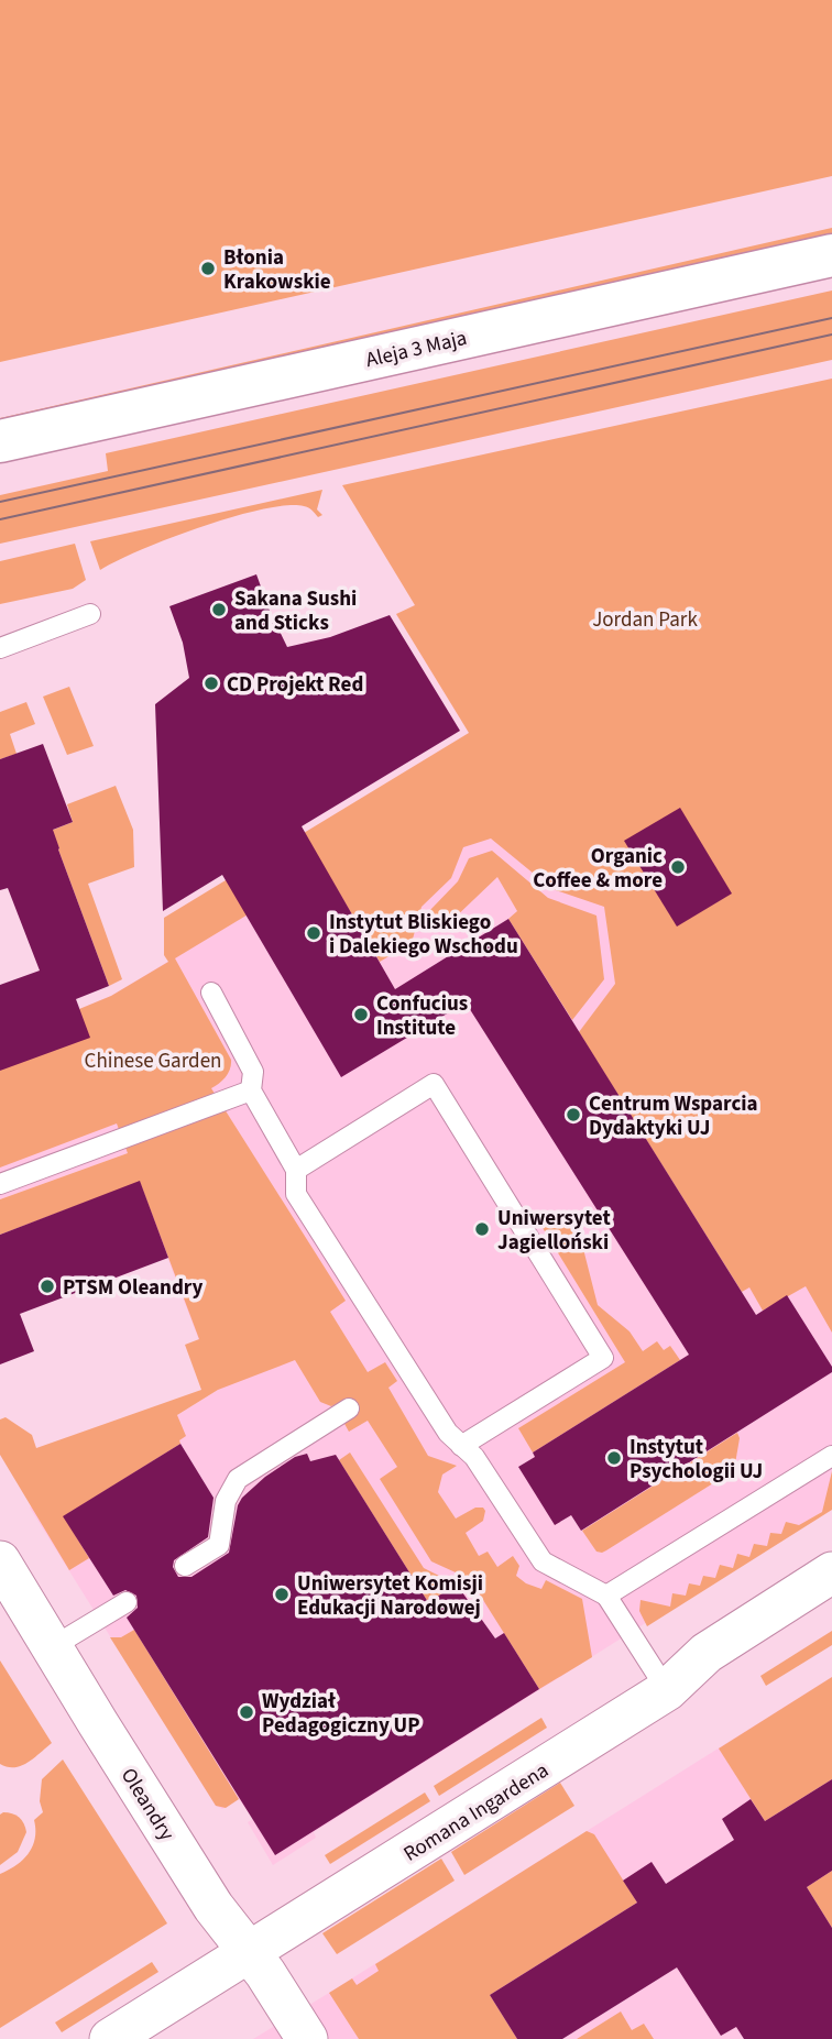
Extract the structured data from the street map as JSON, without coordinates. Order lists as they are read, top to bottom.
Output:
{
  "streets": {
    "street": ["Aleja 3 Maja", "Oleandry", "Romana Ingardena"]
  },
  "crossings": [
    ["Oleandry", "Romana Ingardena"]
  ],
  "parks": ["Jordan Park", "Chinese Garden"],
  "places": [
    "Błonia Krakowskie",
    "Sakana Sushi and Sticks",
    "CD Projekt Red",
    "Organic Coffee & more",
    "Instytut Bliskiego i Dalekiego Wschodu",
    "Confucius Institute",
    "Centrum Wsparcia Dydaktyki UJ",
    "Uniwersytet Jagielloński",
    "PTSM Oleandry",
    "Instytut Psychologii UJ",
    "Uniwersytet Komisji Edukacji Narodowej",
    "Wydział Pedagogiczny UP"
  ]
}
